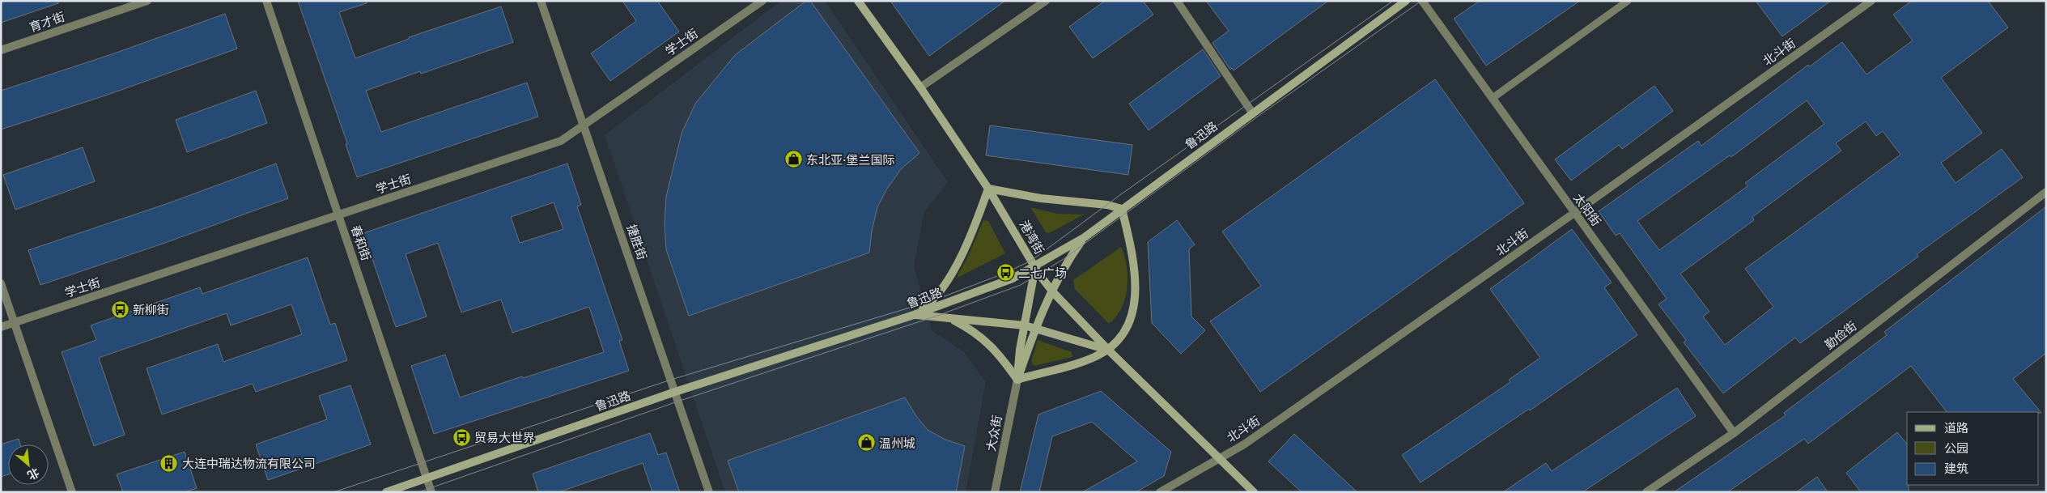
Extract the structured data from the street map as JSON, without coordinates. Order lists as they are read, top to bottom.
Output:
{
  "streets": {
    "main road": ["鲁迅路", "港湾街"],
    "street": [
      "育才街",
      "学士街",
      "北斗街",
      "太阳街",
      "捷胜街",
      "春和街",
      "勤俭街",
      "大众街"
    ]
  },
  "crossings": [
    ["学士街", "捷胜街"],
    ["学士街", "春和街"],
    ["北斗街", "太阳街"],
    ["北斗街", "港湾街"],
    ["鲁迅路", "港湾街"],
    ["鲁迅路", "捷胜街"],
    ["鲁迅路", "春和街"],
    ["太阳街", "勤俭街"]
  ],
  "places": {
    "shop": ["东北亚·堡兰国际", "温州城"],
    "bus stop": ["二七广场", "新柳街", "贸易大世界"],
    "building": ["大连中瑞达物流有限公司"]
  },
  "legend": ["道路", "公园", "建筑"],
  "north": "bottom right"
}
